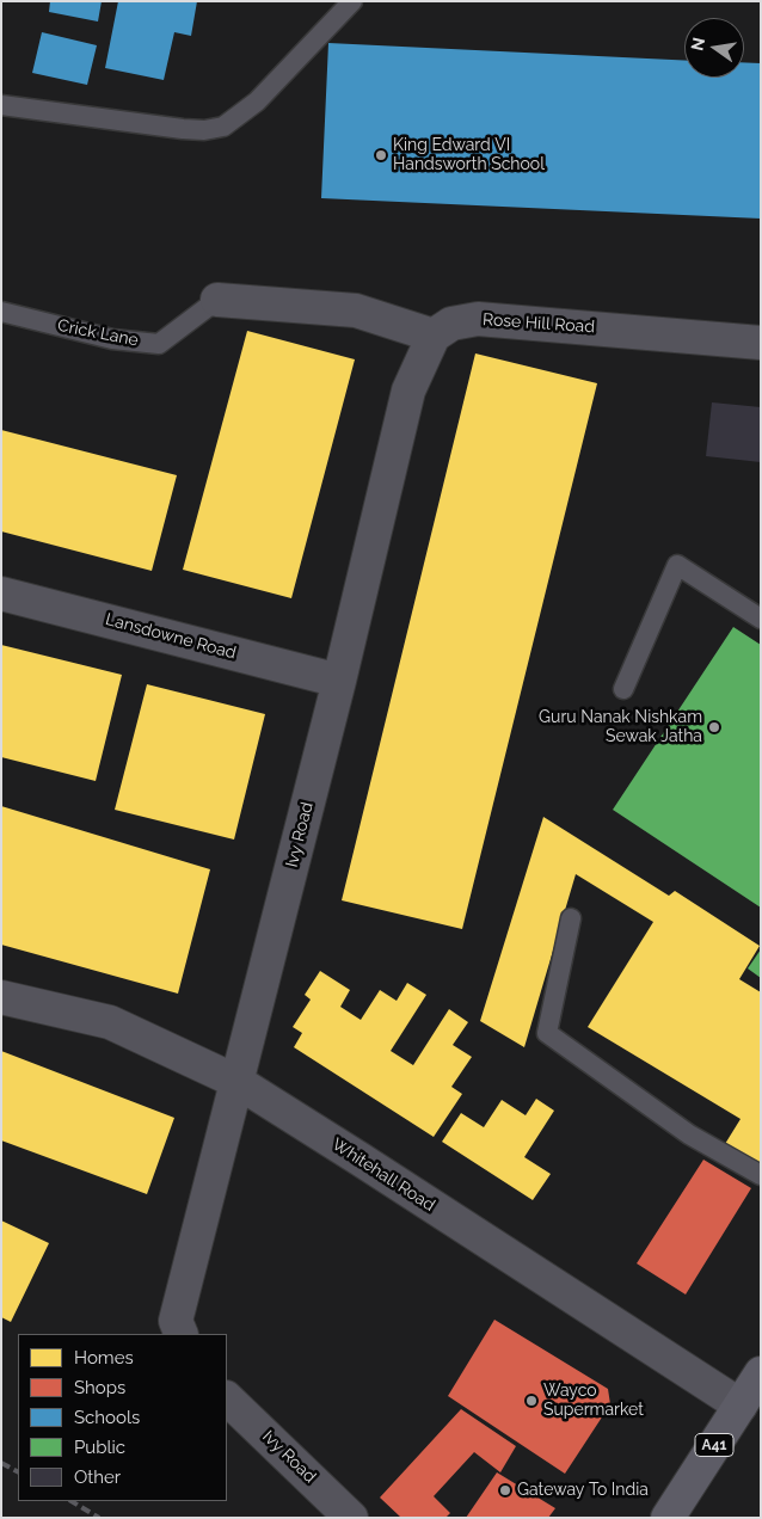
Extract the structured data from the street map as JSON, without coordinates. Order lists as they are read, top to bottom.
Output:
{
  "streets": {
    "highway": ["A41"],
    "street": [
      "Rose Hill Road",
      "Lansdowne Road",
      "Ivy Road",
      "Whitehall Road"
    ],
    "lane": ["Crick Lane"]
  },
  "crossings": [
    ["Rose Hill Road", "Ivy Road"],
    ["Lansdowne Road", "Ivy Road"],
    ["Ivy Road", "Whitehall Road"],
    ["Whitehall Road", "A41"]
  ],
  "places": [
    "King Edward VI Handsworth School",
    "Guru Nanak Nishkam Sewak Jatha",
    "Wayco Supermarket",
    "Gateway To India"
  ],
  "legend": [
    "Homes",
    "Shops",
    "Schools",
    "Public",
    "Other"
  ],
  "north": "left"
}
